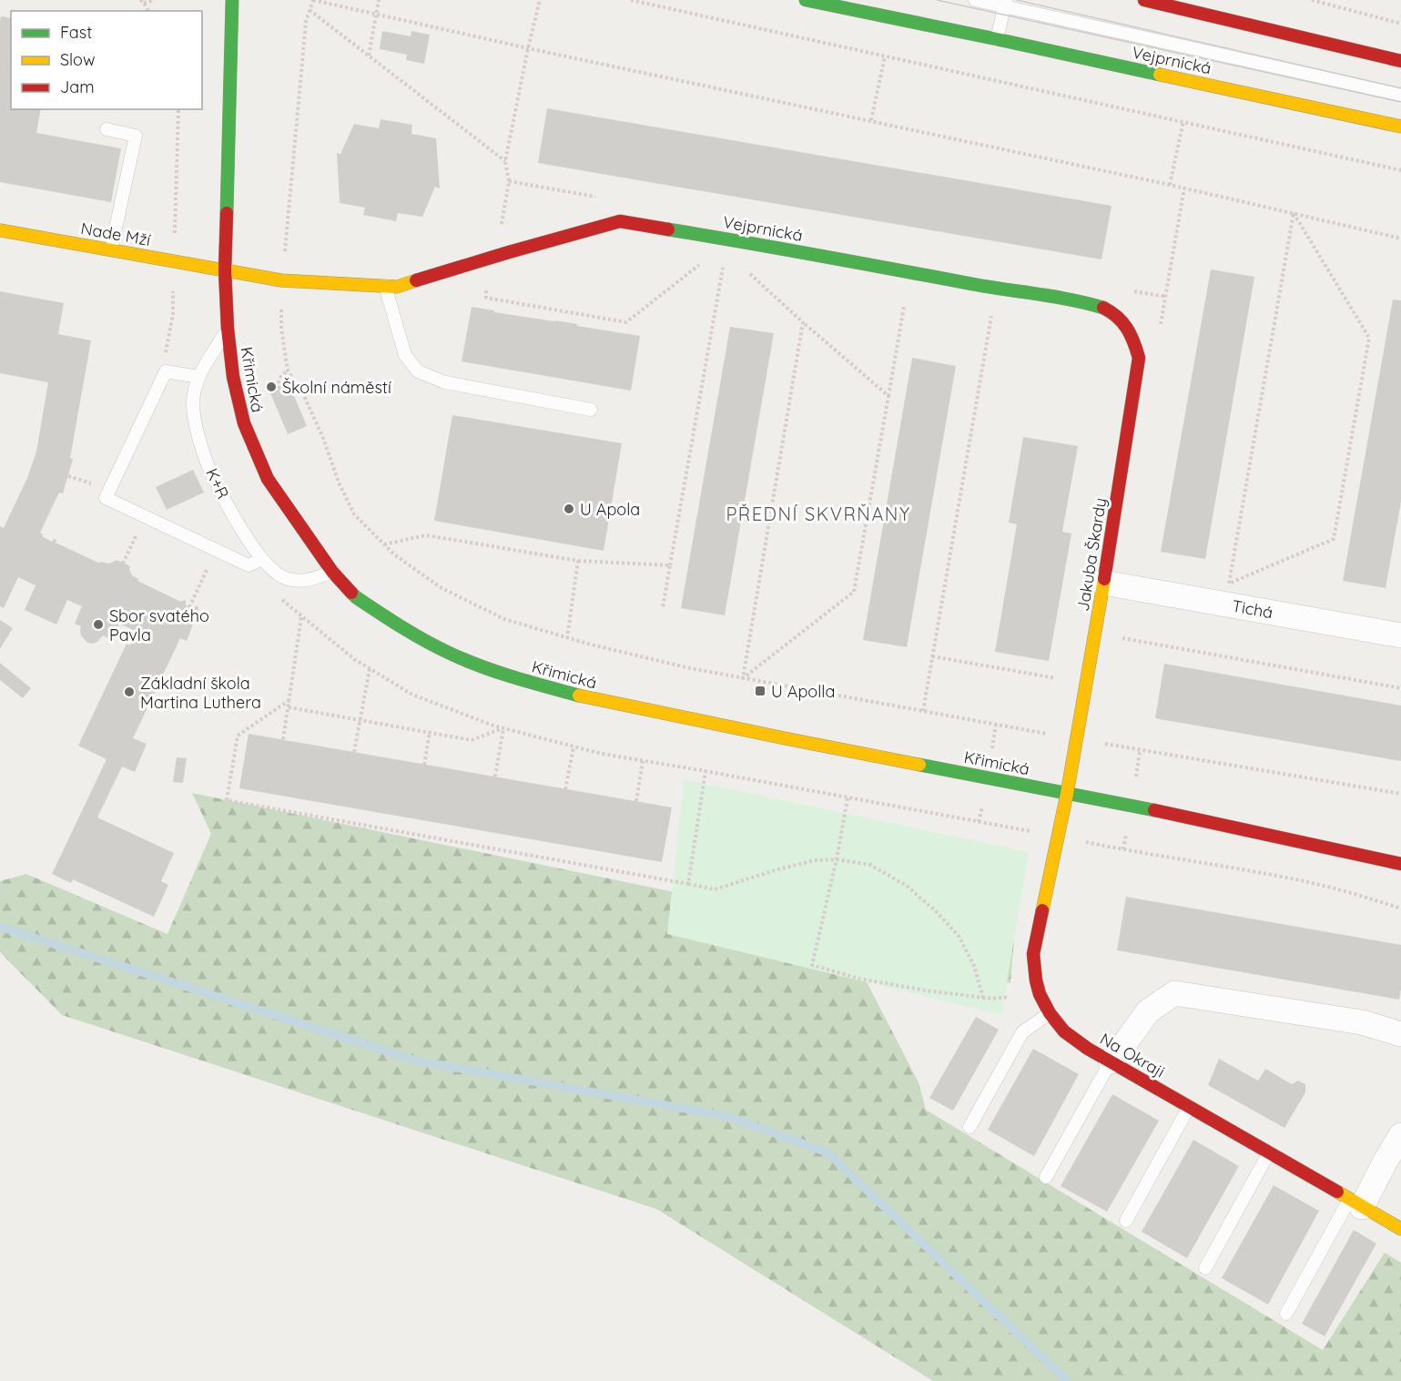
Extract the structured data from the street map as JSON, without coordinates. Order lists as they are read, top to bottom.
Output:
{
  "streets": {
    "main road": [
      "Vejprnická",
      "Nade Mží",
      "Křimická",
      "Jakuba Škardy",
      "Na Okraji"
    ],
    "street": ["Tichá"],
    "lane": ["K+R"]
  },
  "crossings": [
    ["Vejprnická", "Nade Mží"],
    ["Vejprnická", "Jakuba Škardy"],
    ["Nade Mží", "Křimická"],
    ["Křimická", "K+R"],
    ["Křimická", "Jakuba Škardy"],
    ["Křimická", "Na Okraji"],
    ["Jakuba Škardy", "Tichá"],
    ["Jakuba Škardy", "Na Okraji"]
  ],
  "districts": ["PŘEDNÍ SKVRŇANY"],
  "places": {
    "other": [
      "Školní náměstí",
      "U Apola",
      "Sbor svatého Pavla",
      "Základní škola Martina Luthera"
    ],
    "transit": ["U Apolla"]
  },
  "legend": ["Fast", "Slow", "Jam"]
}
